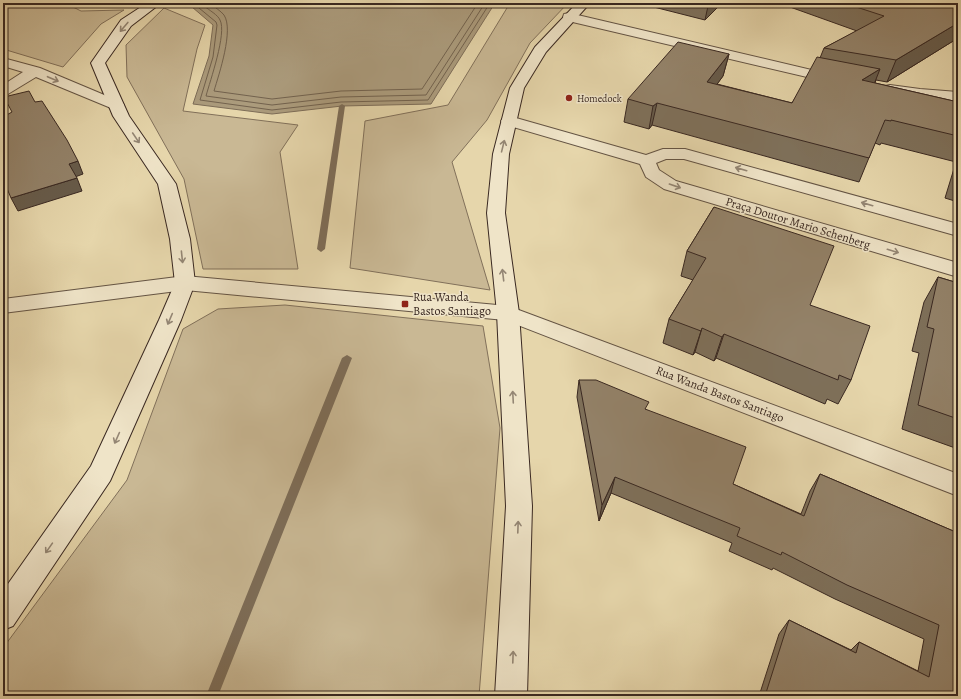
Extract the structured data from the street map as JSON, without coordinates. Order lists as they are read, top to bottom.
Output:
{
  "streets": {
    "street": ["Praça Doutor Mario Schenberg", "Rua Wanda Bastos Santiago"]
  },
  "places": {
    "other": ["Homedock"],
    "transit": ["Rua Wanda Bastos Santiago"]
  }
}
